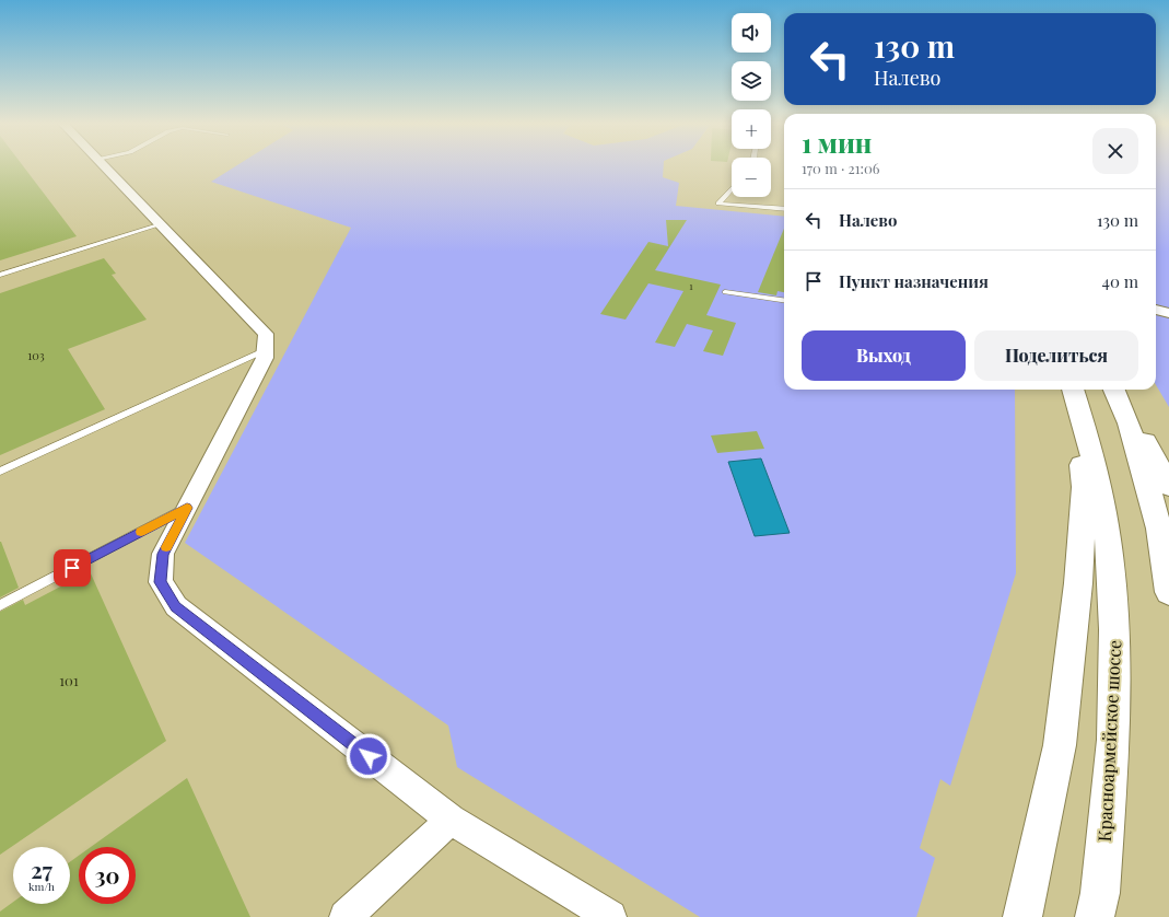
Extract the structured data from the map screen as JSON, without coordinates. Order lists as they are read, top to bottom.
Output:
{
  "streets": {
    "main road": ["Красноармейское шоссе"]
  },
  "house_numbers": ["1", "103", "101"],
  "page": {
    "map_buttons": ["+", "−"],
    "turn": ["130 m", "Налево"],
    "heading": ["1 мин", "170 m · 21:06"],
    "list": [
      {
        "name": "Налево",
        "value": "130 m"
      },
      {
        "name": "Пункт назначения",
        "value": "40 m"
      }
    ],
    "buttons": ["Выход", "Поделиться"],
    "speed": "27 km/h",
    "limit": "30"
  }
}
